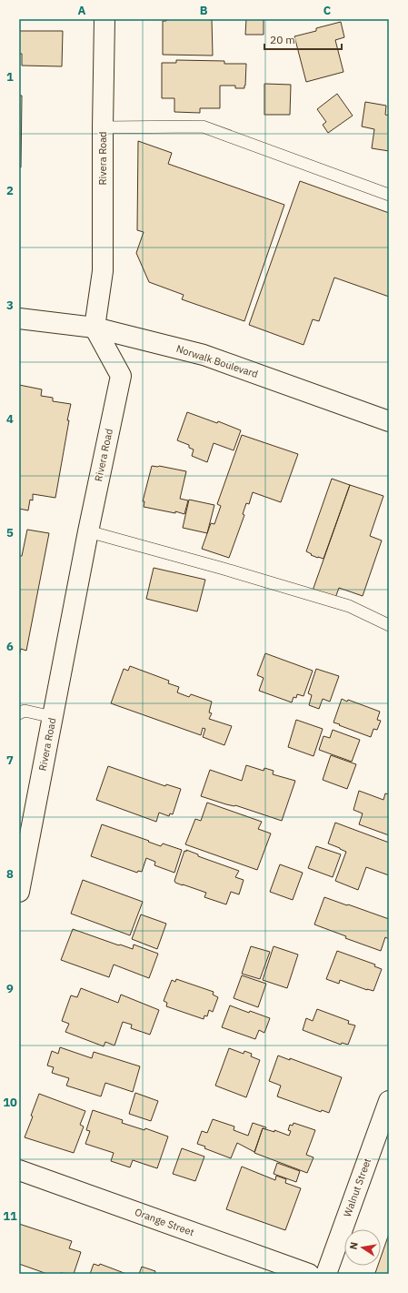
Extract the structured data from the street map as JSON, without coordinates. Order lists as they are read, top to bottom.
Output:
{
  "streets": {
    "street": [
      "Rivera Road",
      "Norwalk Boulevard",
      "Walnut Street",
      "Orange Street"
    ]
  },
  "crossings": [
    ["Rivera Road", "Norwalk Boulevard"]
  ],
  "scale_bar": "20 m",
  "north": "left",
  "grid": {
    "columns": ["A", "B", "C"],
    "rows": [
      "1",
      "2",
      "3",
      "4",
      "5",
      "6",
      "7",
      "8",
      "9",
      "10",
      "11"
    ]
  }
}
